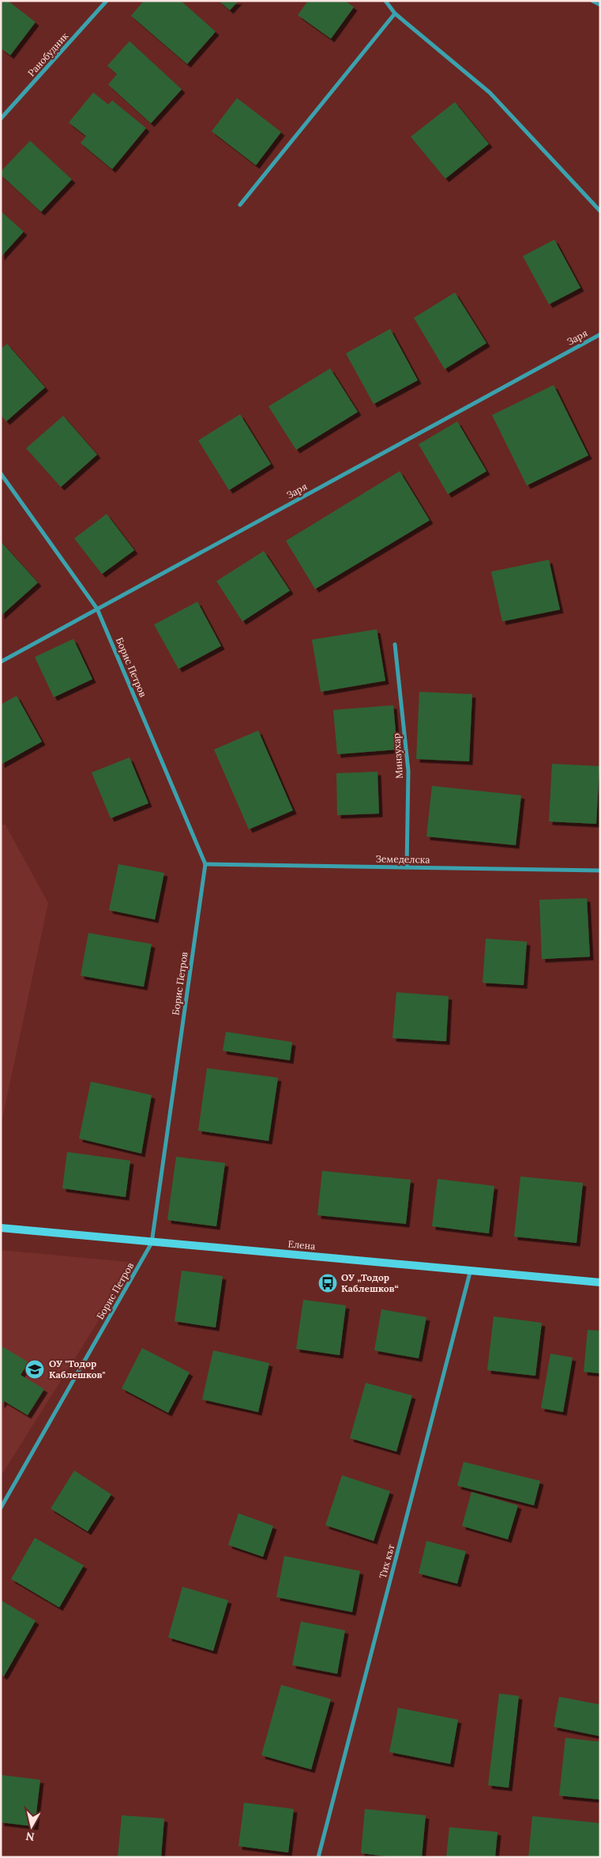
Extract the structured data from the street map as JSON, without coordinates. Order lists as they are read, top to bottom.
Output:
{
  "streets": {
    "street": [
      "Ранобудник",
      "Заря",
      "Борис Петров",
      "Минзухар",
      "Земеделска",
      "Елена",
      "Тих кът"
    ]
  },
  "crossings": [
    ["Заря", "Борис Петров"],
    ["Борис Петров", "Земеделска"],
    ["Борис Петров", "Елена"],
    ["Минзухар", "Земеделска"],
    ["Елена", "Тих кът"]
  ],
  "places": {
    "bus stop": ["ОУ „Тодор Каблешков“"],
    "school or university": ["ОУ \"Тодор Каблешков\""]
  },
  "north": "bottom"
}
